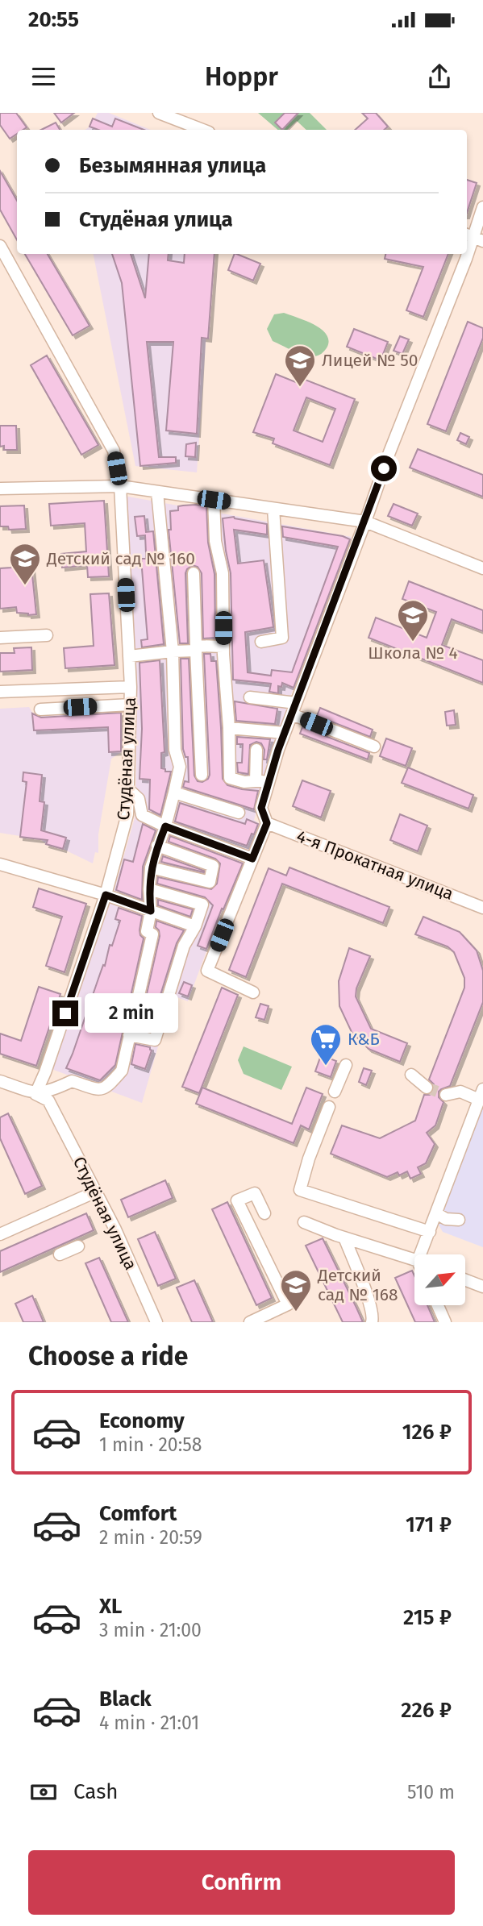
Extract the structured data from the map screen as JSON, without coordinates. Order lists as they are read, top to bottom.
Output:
{
  "streets": {
    "street": ["Студёная улица", "4-я Прокатная улица"]
  },
  "places": {
    "school or university": [
      "Лицей № 50",
      "Детский сад № 160",
      "Школа № 4",
      "Детский сад № 168"
    ],
    "supermarket": ["К&Б"]
  },
  "north": "top right",
  "page": {
    "status": "20:55",
    "header": "Hoppr",
    "banner": ["Безымянная улица", "Студёная улица"],
    "bubble": "2 min",
    "heading": "Choose a ride",
    "list": [
      {
        "name": "Economy",
        "note": "1 min · 20:58",
        "value": "126 ₽"
      },
      {
        "name": "Comfort",
        "note": "2 min · 20:59",
        "value": "171 ₽"
      },
      {
        "name": "XL",
        "note": "3 min · 21:00",
        "value": "215 ₽"
      },
      {
        "name": "Black",
        "note": "4 min · 21:01",
        "value": "226 ₽"
      }
    ],
    "pay": ["Cash", "510 m"],
    "buttons": "Confirm"
  }
}
